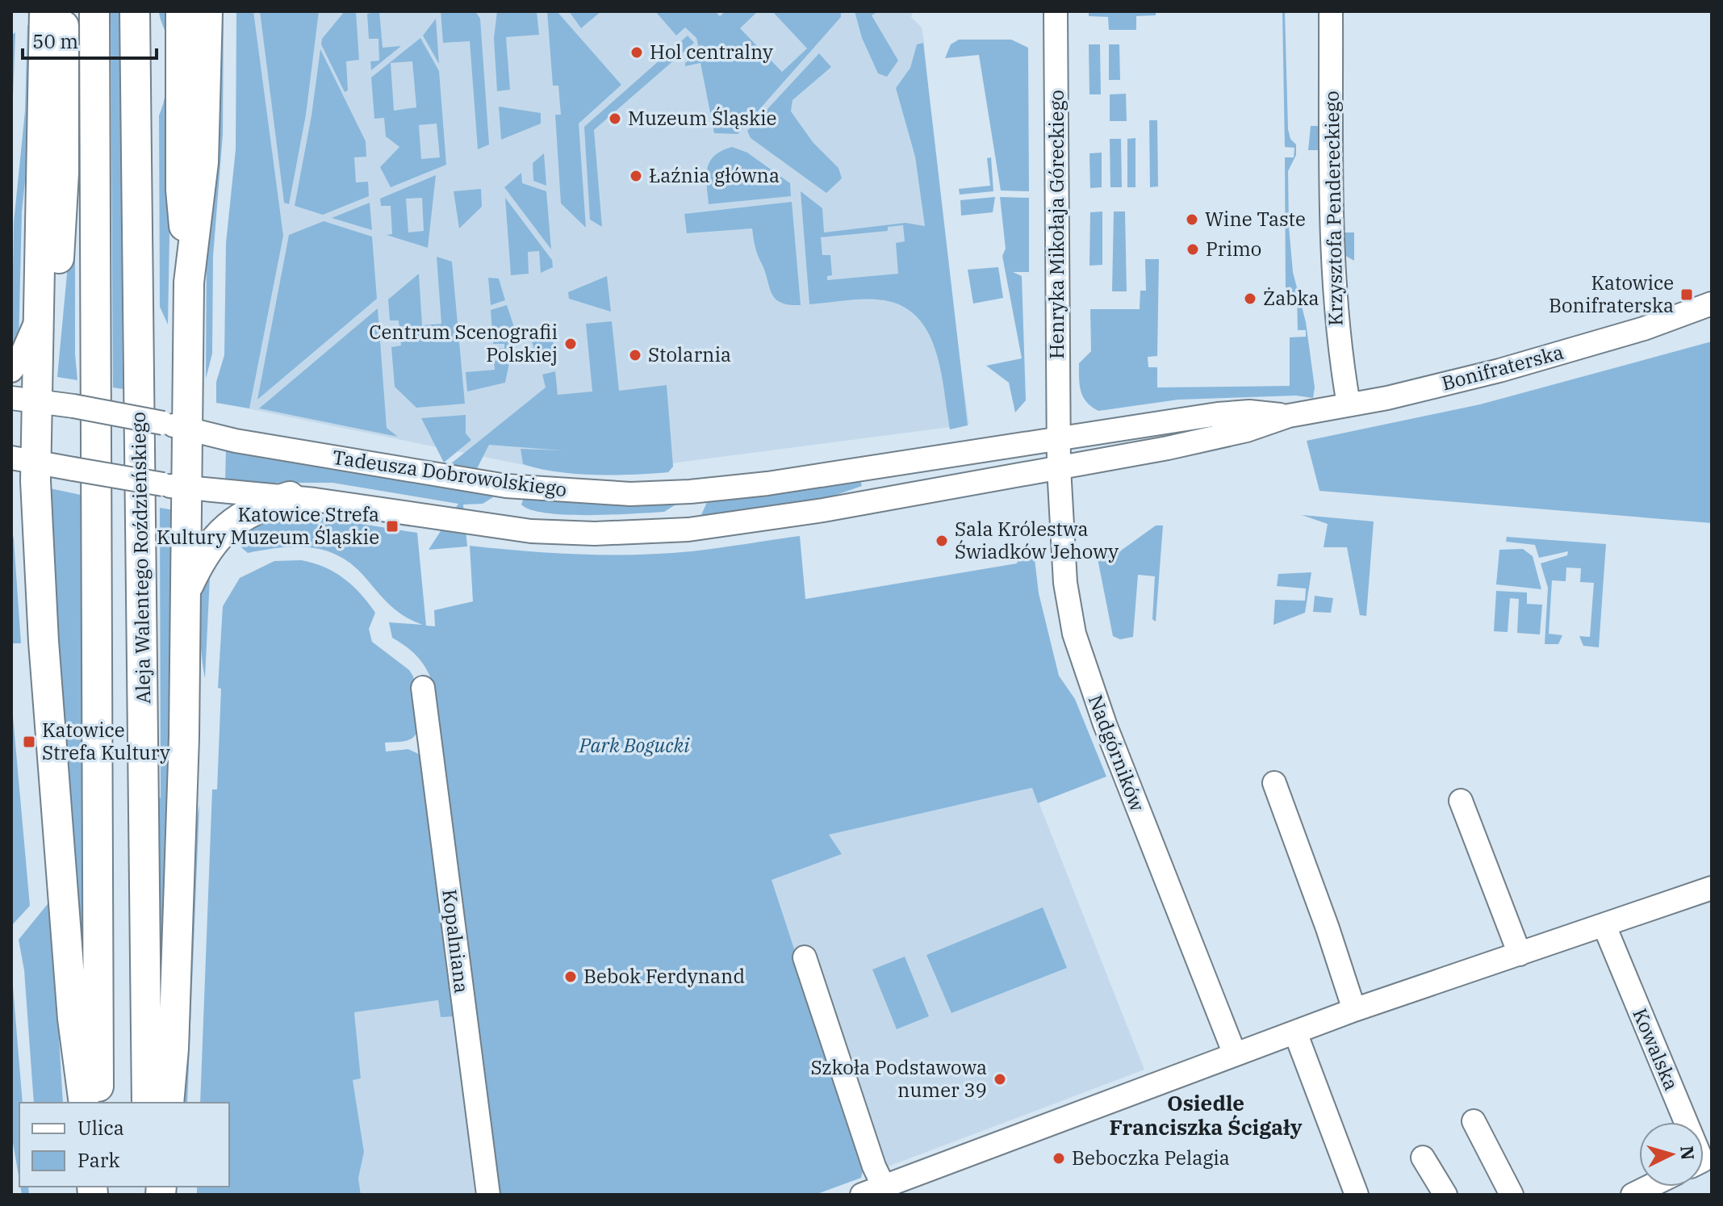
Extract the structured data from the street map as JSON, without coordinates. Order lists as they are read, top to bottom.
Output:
{
  "streets": {
    "main road": ["Aleja Walentego Roździeńskiego"],
    "street": [
      "Krzysztofa Pendereckiego",
      "Henryka Mikołaja Góreckiego",
      "Bonifraterska",
      "Tadeusza Dobrowolskiego",
      "Nadgórników",
      "Kopalniana",
      "Kowalska"
    ]
  },
  "crossings": [
    ["Krzysztofa Pendereckiego", "Bonifraterska"],
    ["Henryka Mikołaja Góreckiego", "Bonifraterska"],
    ["Henryka Mikołaja Góreckiego", "Tadeusza Dobrowolskiego"],
    ["Henryka Mikołaja Góreckiego", "Nadgórników"],
    ["Bonifraterska", "Tadeusza Dobrowolskiego"],
    ["Bonifraterska", "Nadgórników"],
    ["Tadeusza Dobrowolskiego", "Nadgórników"]
  ],
  "districts": ["Osiedle Franciszka Ścigały"],
  "parks": ["Park Bogucki"],
  "places": {
    "other": [
      "Hol centralny",
      "Muzeum Śląskie",
      "Łaźnia główna",
      "Wine Taste",
      "Primo",
      "Żabka",
      "Centrum Scenografii Polskiej",
      "Stolarnia",
      "Sala Królestwa Świadków Jehowy",
      "Bebok Ferdynand",
      "Szkoła Podstawowa numer 39",
      "Beboczka Pelagia"
    ],
    "transit": ["Katowice Bonifraterska", "Katowice Strefa Kultury Muzeum Śląskie", "Katowice Strefa Kultury"]
  },
  "legend": ["Ulica", "Park"],
  "scale_bar": "50 m",
  "north": "right"
}
